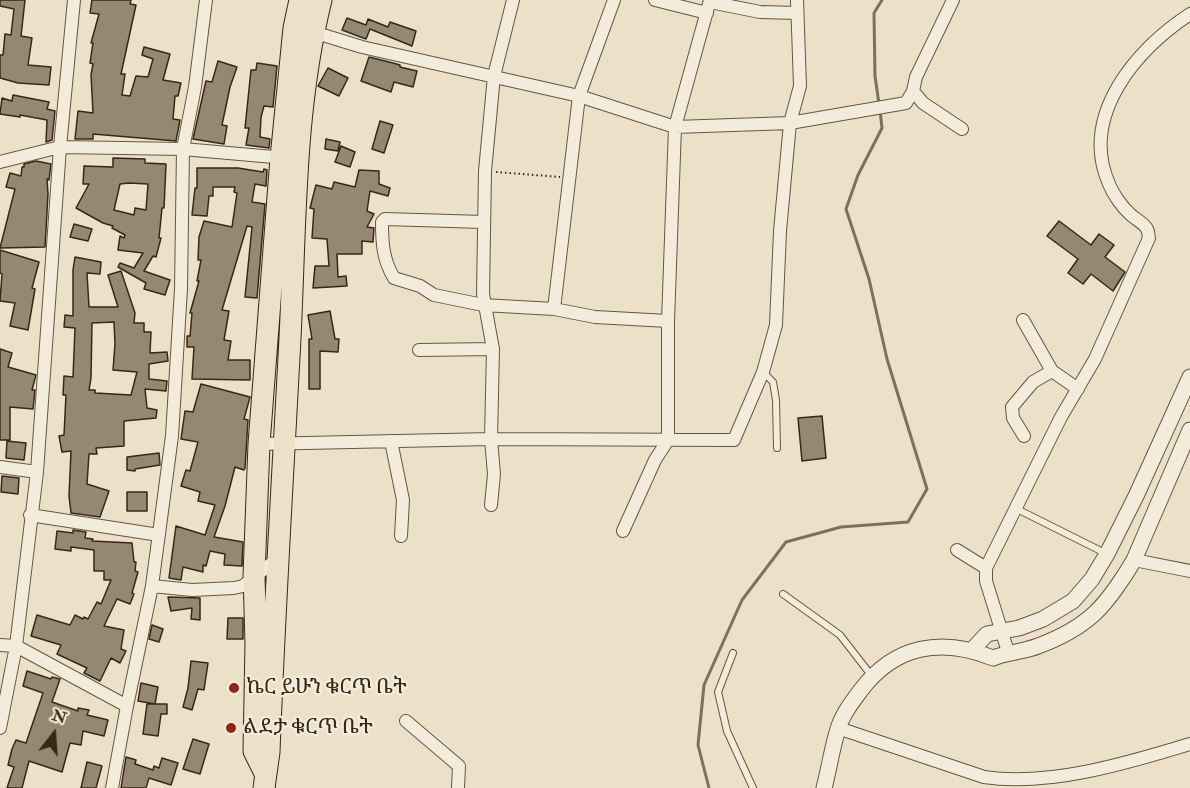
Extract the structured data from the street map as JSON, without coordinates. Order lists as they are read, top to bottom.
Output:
{
  "places": ["ኬር ይሁን ቁርጥ ቤት", "ልደታ ቁርጥ ቤት"],
  "north": "top"
}
